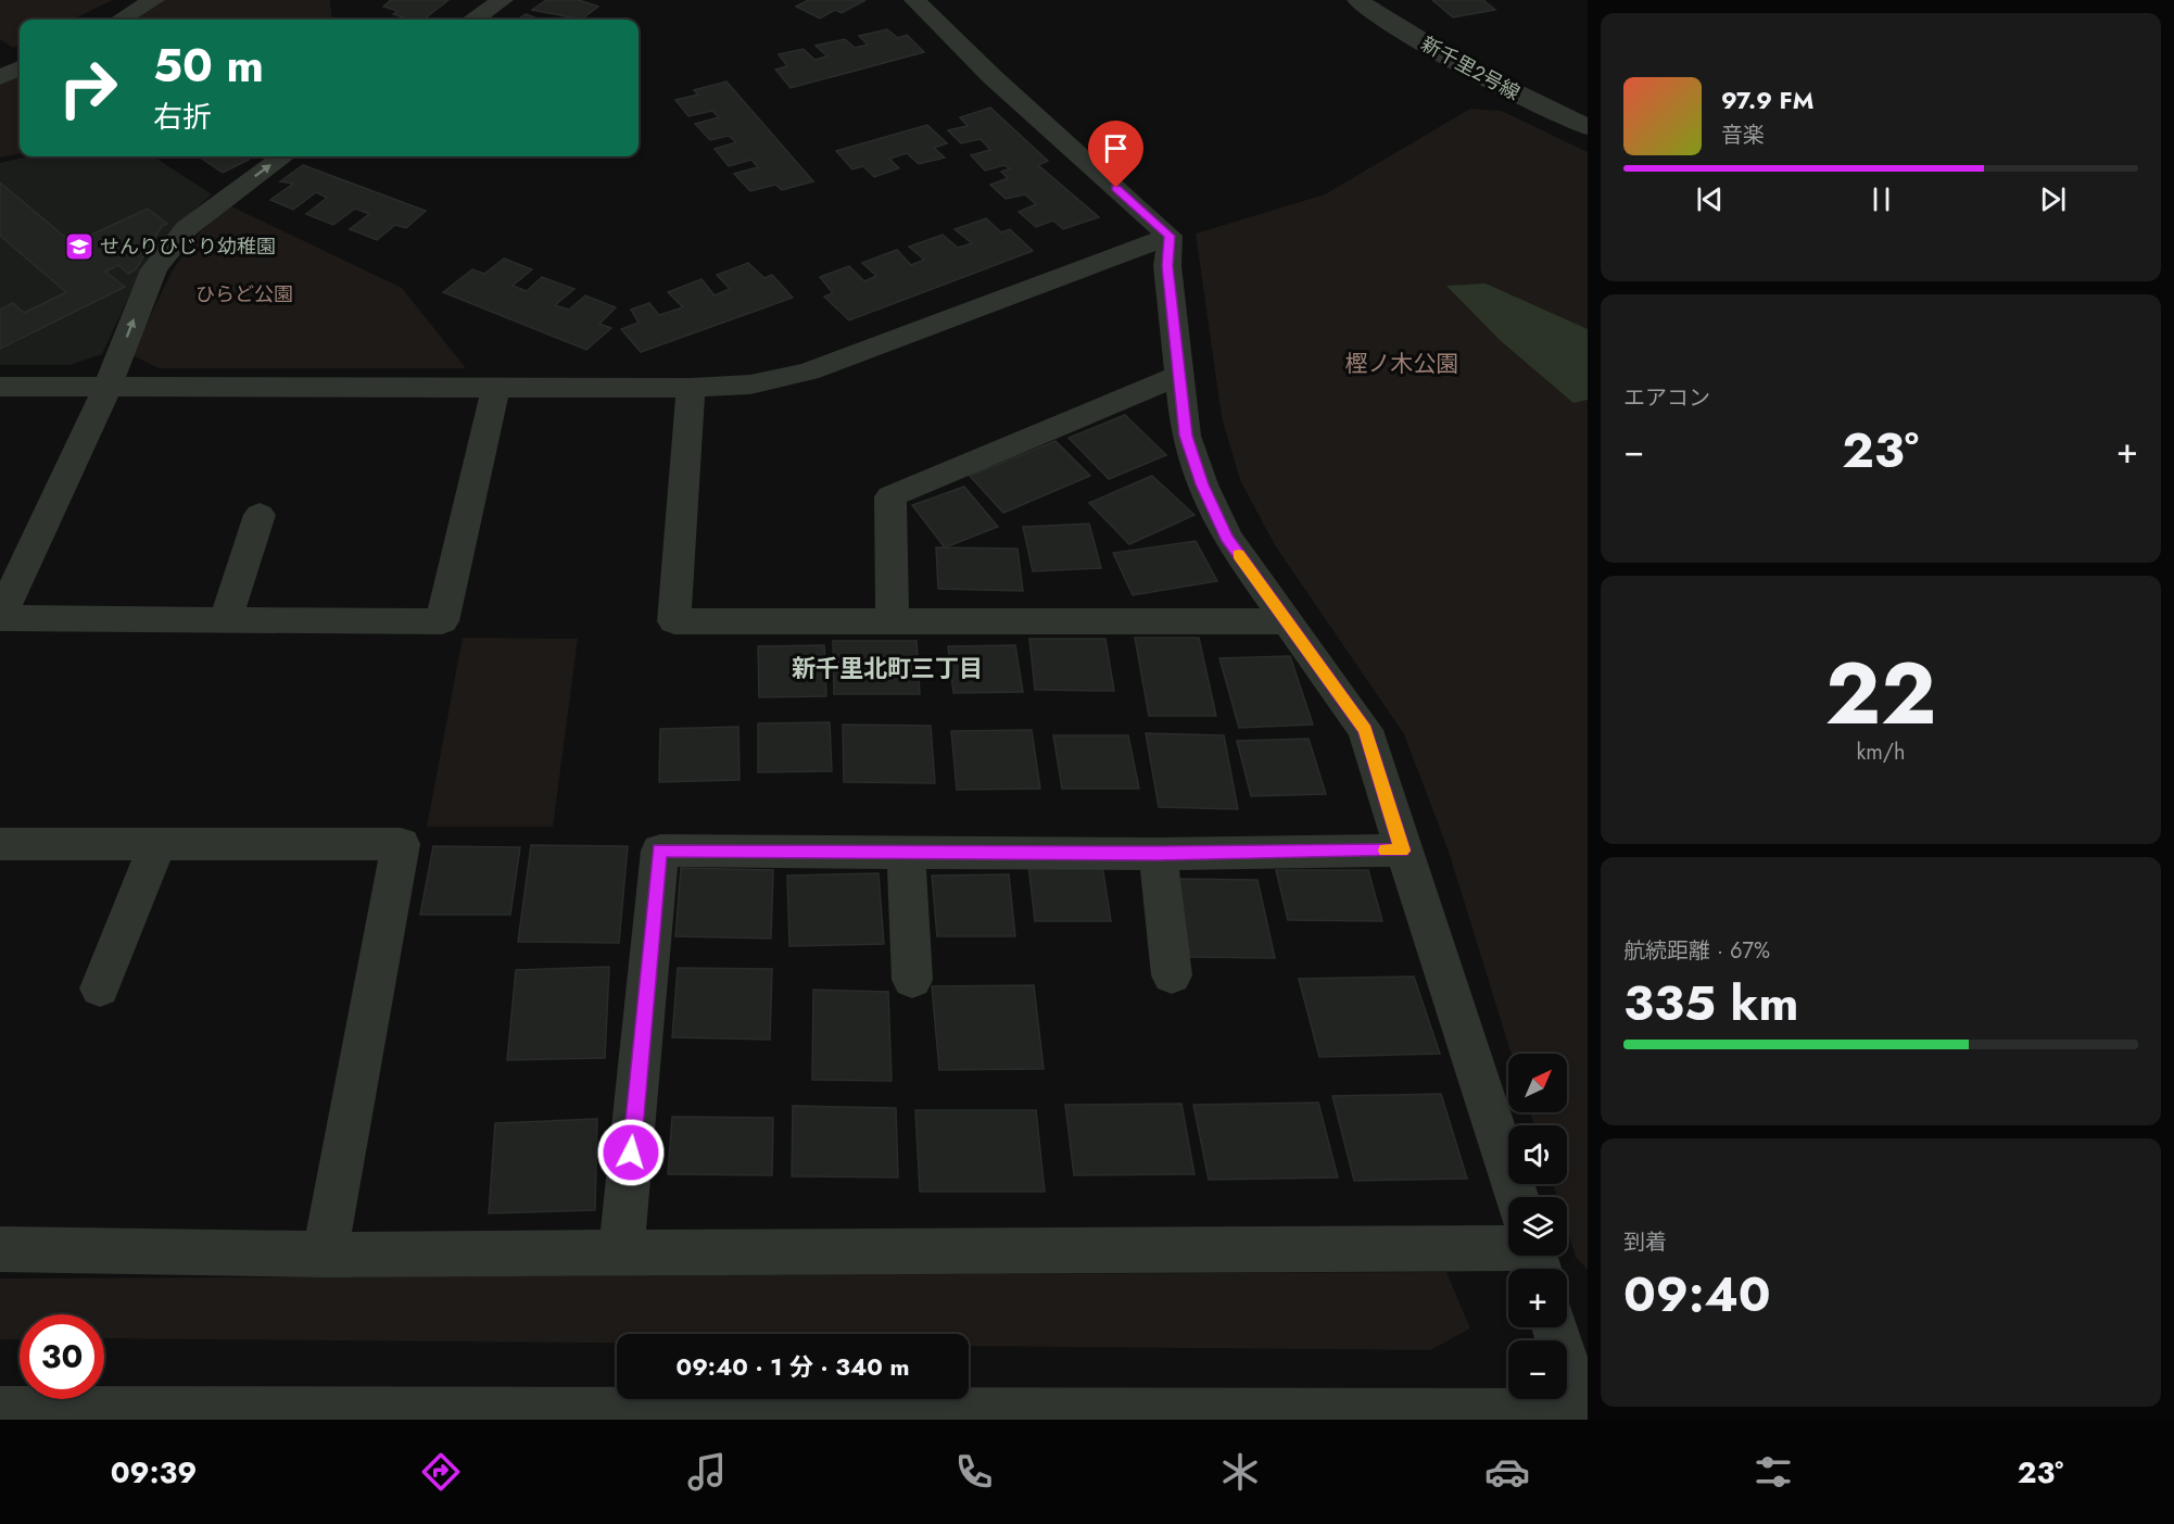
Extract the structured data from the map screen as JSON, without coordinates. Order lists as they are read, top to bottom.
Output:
{
  "streets": {
    "street": ["新千里2号線"]
  },
  "districts": ["新千里北町三丁目"],
  "parks": ["ひらど公園", "樫ノ木公園"],
  "places": {
    "school or university": ["せんりひじり幼稚園"]
  },
  "north": "top right",
  "page": {
    "turn": ["50 m", "右折"],
    "song": ["97.9 FM", "音楽"],
    "tile": [
      "エアコン",
      ["22", "km/h"],
      ["航続距離 · 67%", "335 km"],
      ["到着", "09:40"]
    ],
    "heat": ["−", "23°", "+"],
    "map_buttons": ["+", "−"],
    "limit": "30",
    "trip": "09:40 · 1 分 · 340 m",
    "tabs": ["09:39", "23°"]
  }
}
